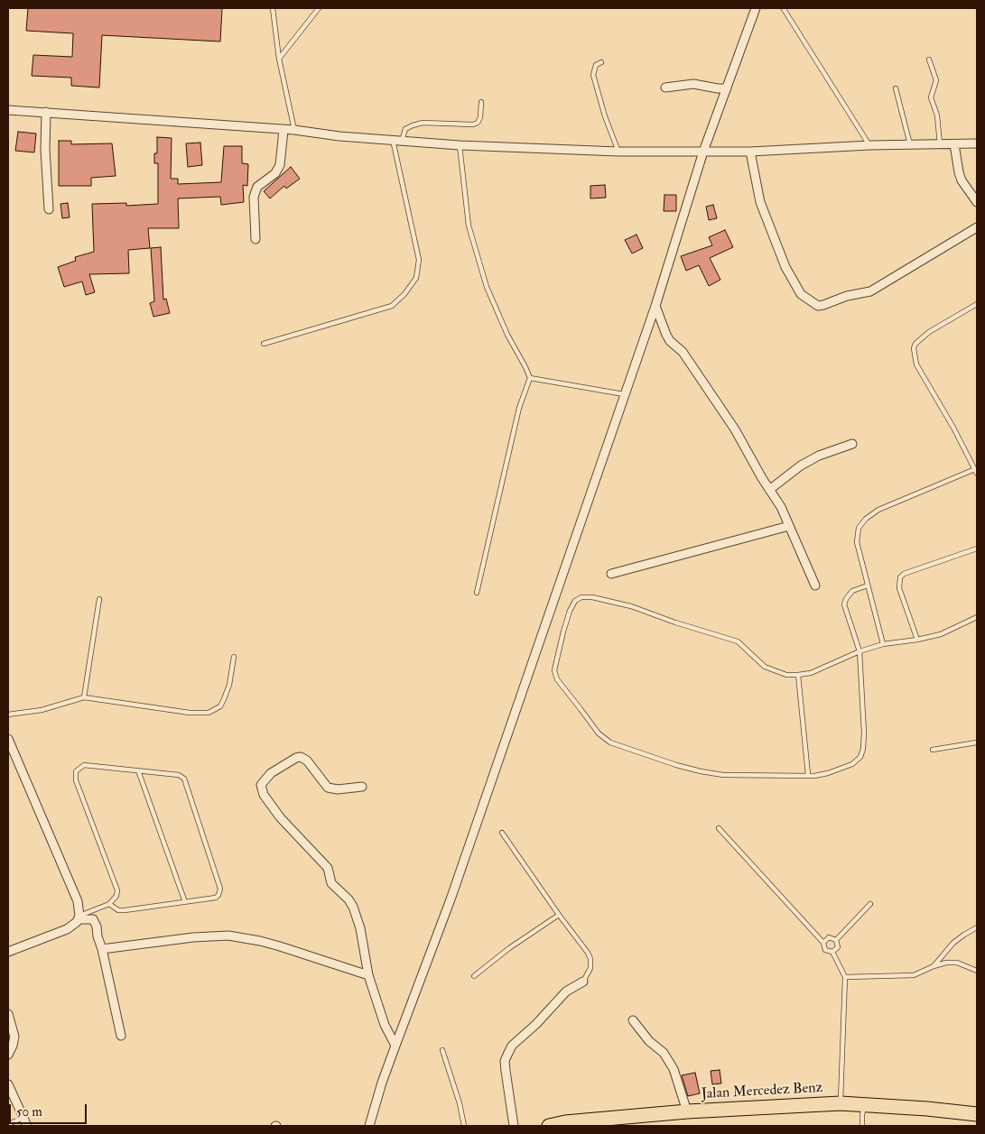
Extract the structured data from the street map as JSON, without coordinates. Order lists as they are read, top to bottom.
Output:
{
  "streets": {
    "main road": ["Jalan Mercedez Benz"]
  },
  "scale_bar": "50 m"
}
